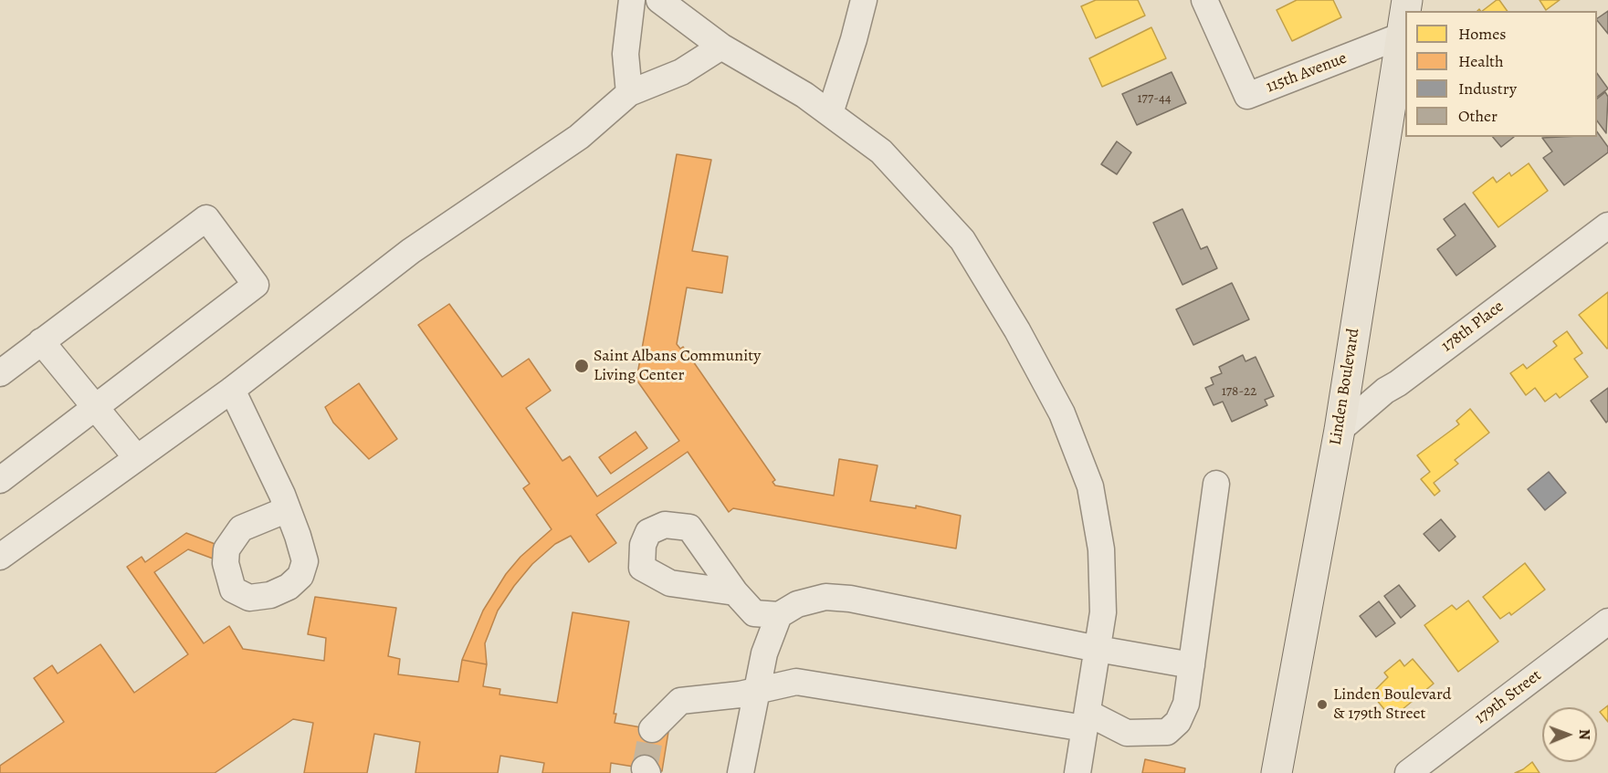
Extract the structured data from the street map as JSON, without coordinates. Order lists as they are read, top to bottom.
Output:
{
  "streets": {
    "main road": ["Linden Boulevard"],
    "street": ["115th Avenue", "178th Place", "179th Street"]
  },
  "crossings": [
    ["115th Avenue", "Linden Boulevard"],
    ["178th Place", "Linden Boulevard"]
  ],
  "places": ["Saint Albans Community Living Center", "Linden Boulevard & 179th Street"],
  "house_numbers": ["177-44", "178-22"],
  "legend": [
    "Homes",
    "Health",
    "Industry",
    "Other"
  ],
  "north": "right"
}
